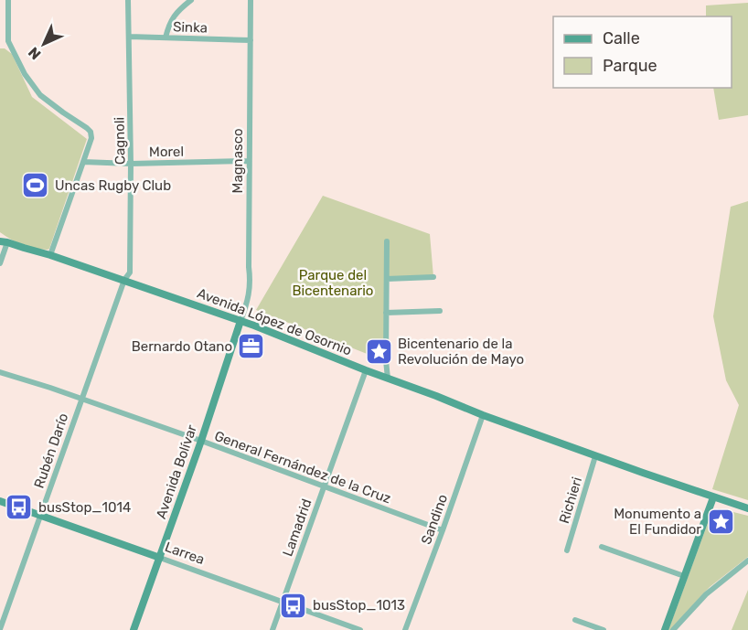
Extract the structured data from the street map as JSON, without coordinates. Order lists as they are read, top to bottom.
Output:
{
  "streets": {
    "main road": ["Avenida López de Osornio", "Avenida Bolívar", "Larrea"],
    "street": [
      "Sinka",
      "Cagnoli",
      "Morel",
      "Magnasco",
      "Rubén Darío",
      "General Fernández de la Cruz",
      "Richieri",
      "Sandino",
      "Lamadrid"
    ]
  },
  "crossings": [
    ["Sinka", "Cagnoli"],
    ["Sinka", "Magnasco"],
    ["Cagnoli", "Morel"],
    ["Cagnoli", "Avenida López de Osornio"],
    ["Cagnoli", "Rubén Darío"],
    ["Morel", "Magnasco"],
    ["Magnasco", "Avenida López de Osornio"],
    ["Magnasco", "Avenida Bolívar"],
    ["Avenida López de Osornio", "Rubén Darío"],
    ["Avenida López de Osornio", "Avenida Bolívar"],
    ["Avenida López de Osornio", "Richieri"],
    ["Avenida López de Osornio", "Sandino"],
    ["Avenida López de Osornio", "Lamadrid"],
    ["Rubén Darío", "General Fernández de la Cruz"],
    ["Rubén Darío", "Larrea"],
    ["General Fernández de la Cruz", "Avenida Bolívar"],
    ["General Fernández de la Cruz", "Sandino"],
    ["General Fernández de la Cruz", "Lamadrid"],
    ["Avenida Bolívar", "Larrea"],
    ["Lamadrid", "Larrea"]
  ],
  "parks": ["Parque del Bicentenario"],
  "places": {
    "sports": ["Uncas Rugby Club"],
    "office": ["Bernardo Otano"],
    "place": ["Bicentenario de la Revolución de Mayo", "Monumento a El Fundidor"],
    "bus stop": ["busStop_1014", "busStop_1013"]
  },
  "legend": ["Calle", "Parque"],
  "north": "bottom left"
}
